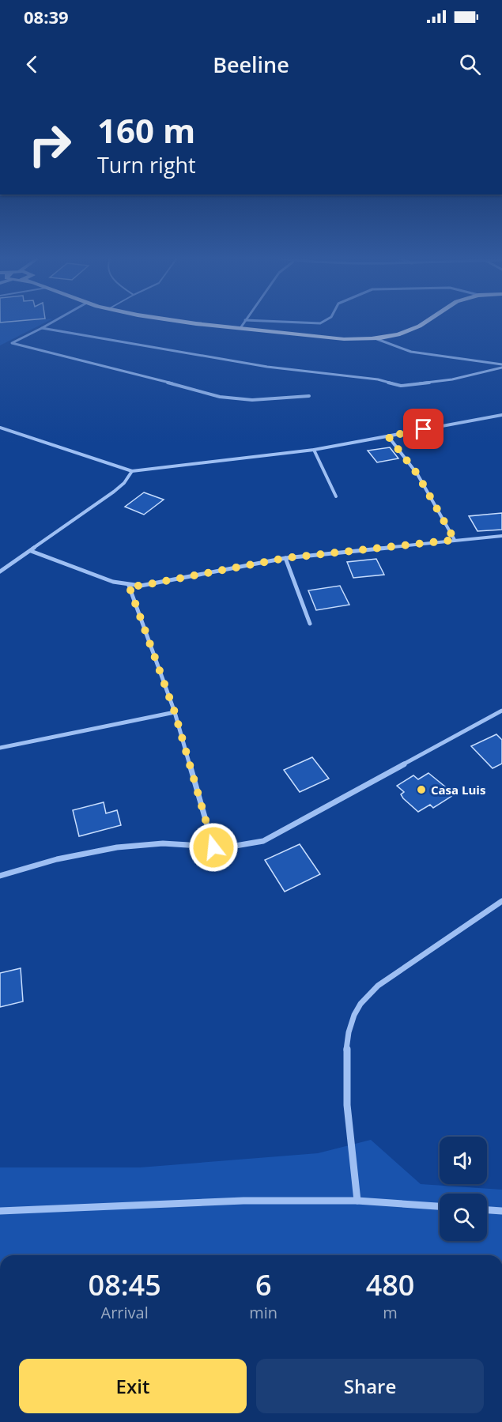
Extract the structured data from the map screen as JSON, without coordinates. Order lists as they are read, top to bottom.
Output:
{
  "places": ["Casa Luis"],
  "page": {
    "status": "08:39",
    "header": "Beeline",
    "turn": ["160 m", "Turn right"],
    "eta": [
      "08:45",
      "Arrival",
      "6",
      "min",
      "480",
      "m"
    ],
    "buttons": ["Exit", "Share"]
  }
}
